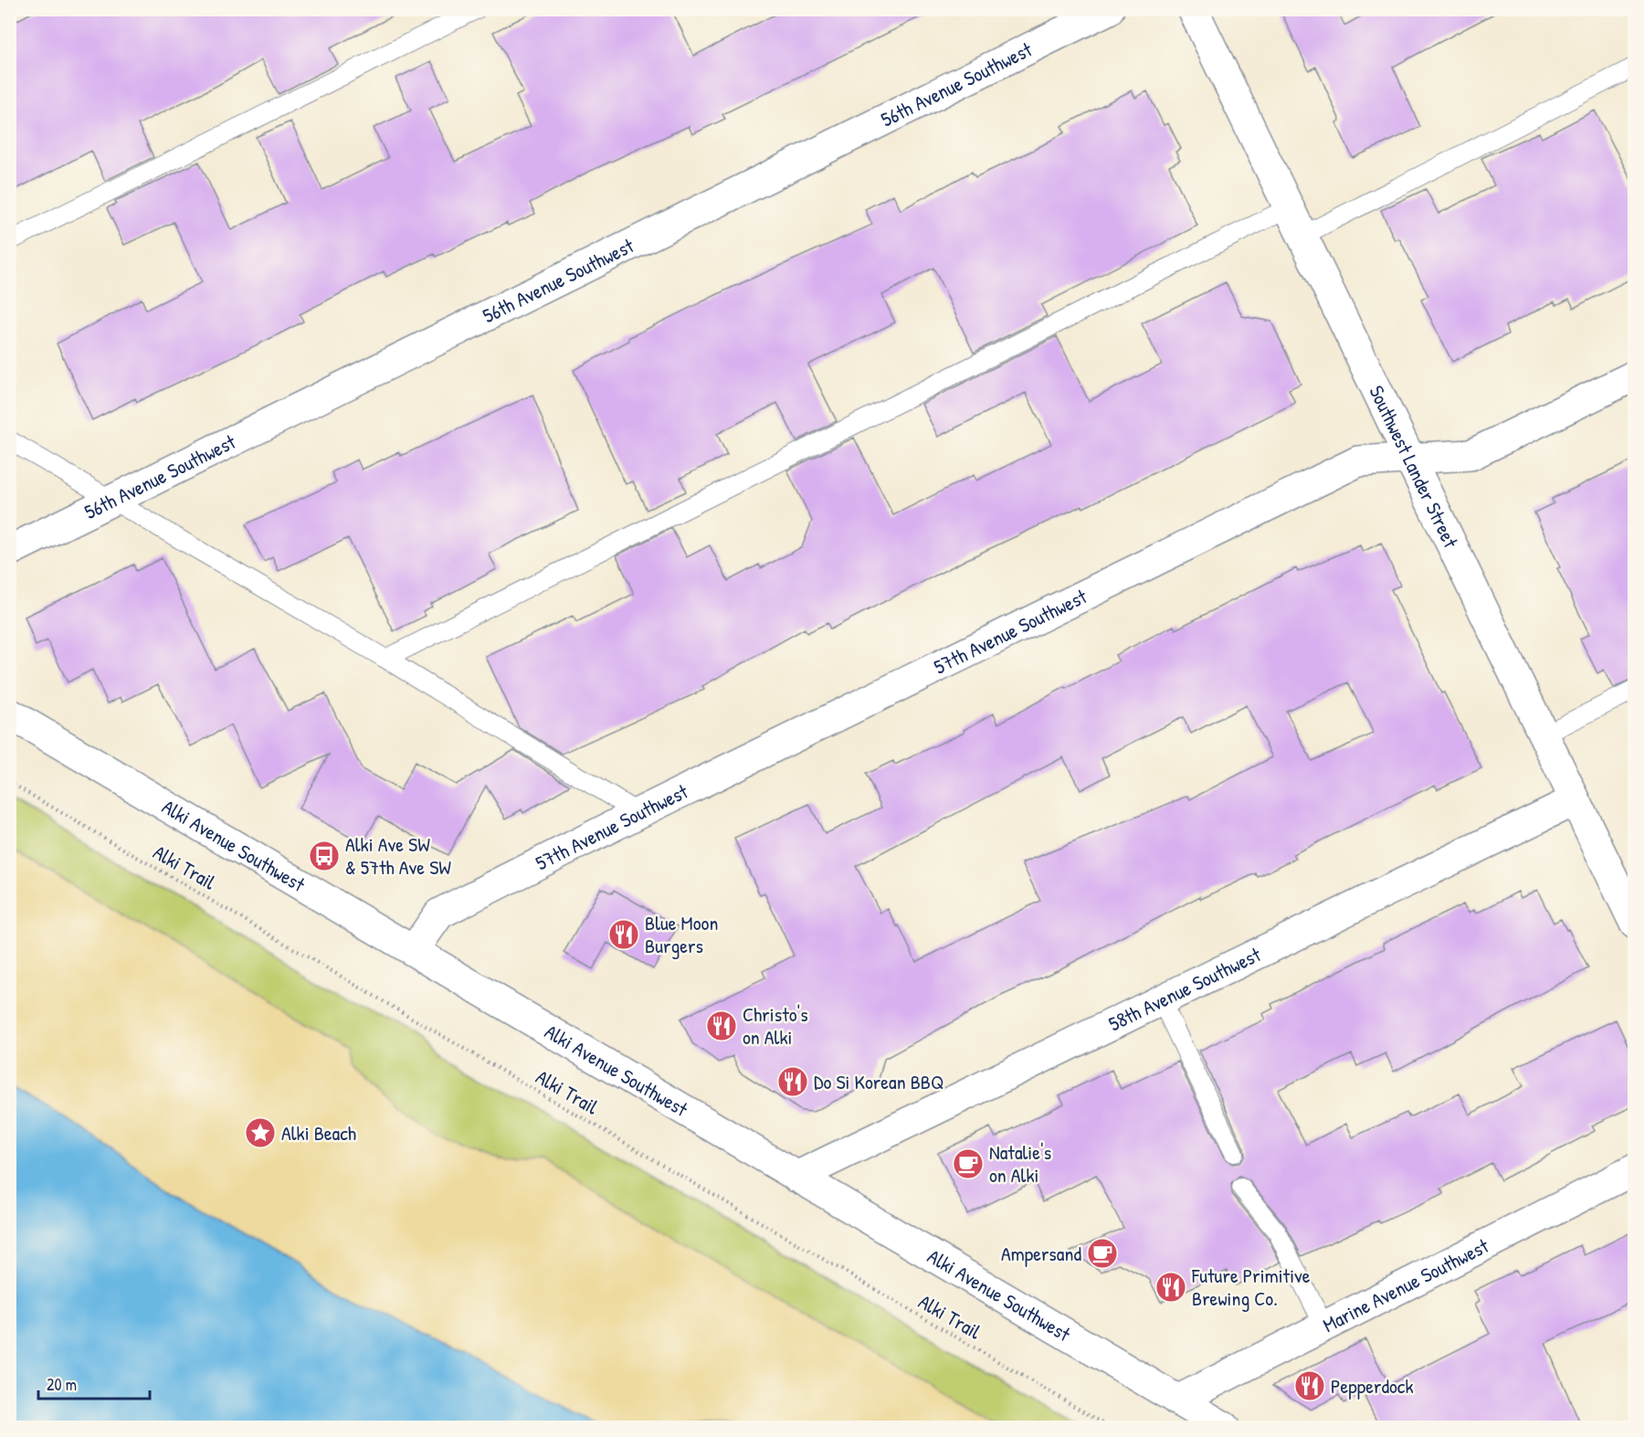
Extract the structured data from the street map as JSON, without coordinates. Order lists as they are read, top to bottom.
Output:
{
  "streets": {
    "street": [
      "56th Avenue Southwest",
      "Southwest Lander Street",
      "57th Avenue Southwest",
      "Alki Avenue Southwest",
      "58th Avenue Southwest",
      "Marine Avenue Southwest"
    ],
    "path": ["Alki Trail"]
  },
  "crossings": [
    ["Southwest Lander Street", "57th Avenue Southwest"],
    ["Southwest Lander Street", "58th Avenue Southwest"],
    ["57th Avenue Southwest", "Alki Avenue Southwest"],
    ["Alki Avenue Southwest", "58th Avenue Southwest"],
    ["Alki Avenue Southwest", "Marine Avenue Southwest"]
  ],
  "places": {
    "bus stop": ["Alki Ave SW & 57th Ave SW"],
    "restaurant": [
      "Blue Moon Burgers",
      "Christo's on Alki",
      "Do Si Korean BBQ",
      "Future Primitive Brewing Co.",
      "Pepperdock"
    ],
    "place": ["Alki Beach"],
    "cafe": ["Natalie's on Alki", "Ampersand"]
  },
  "scale_bar": "20 m"
}
